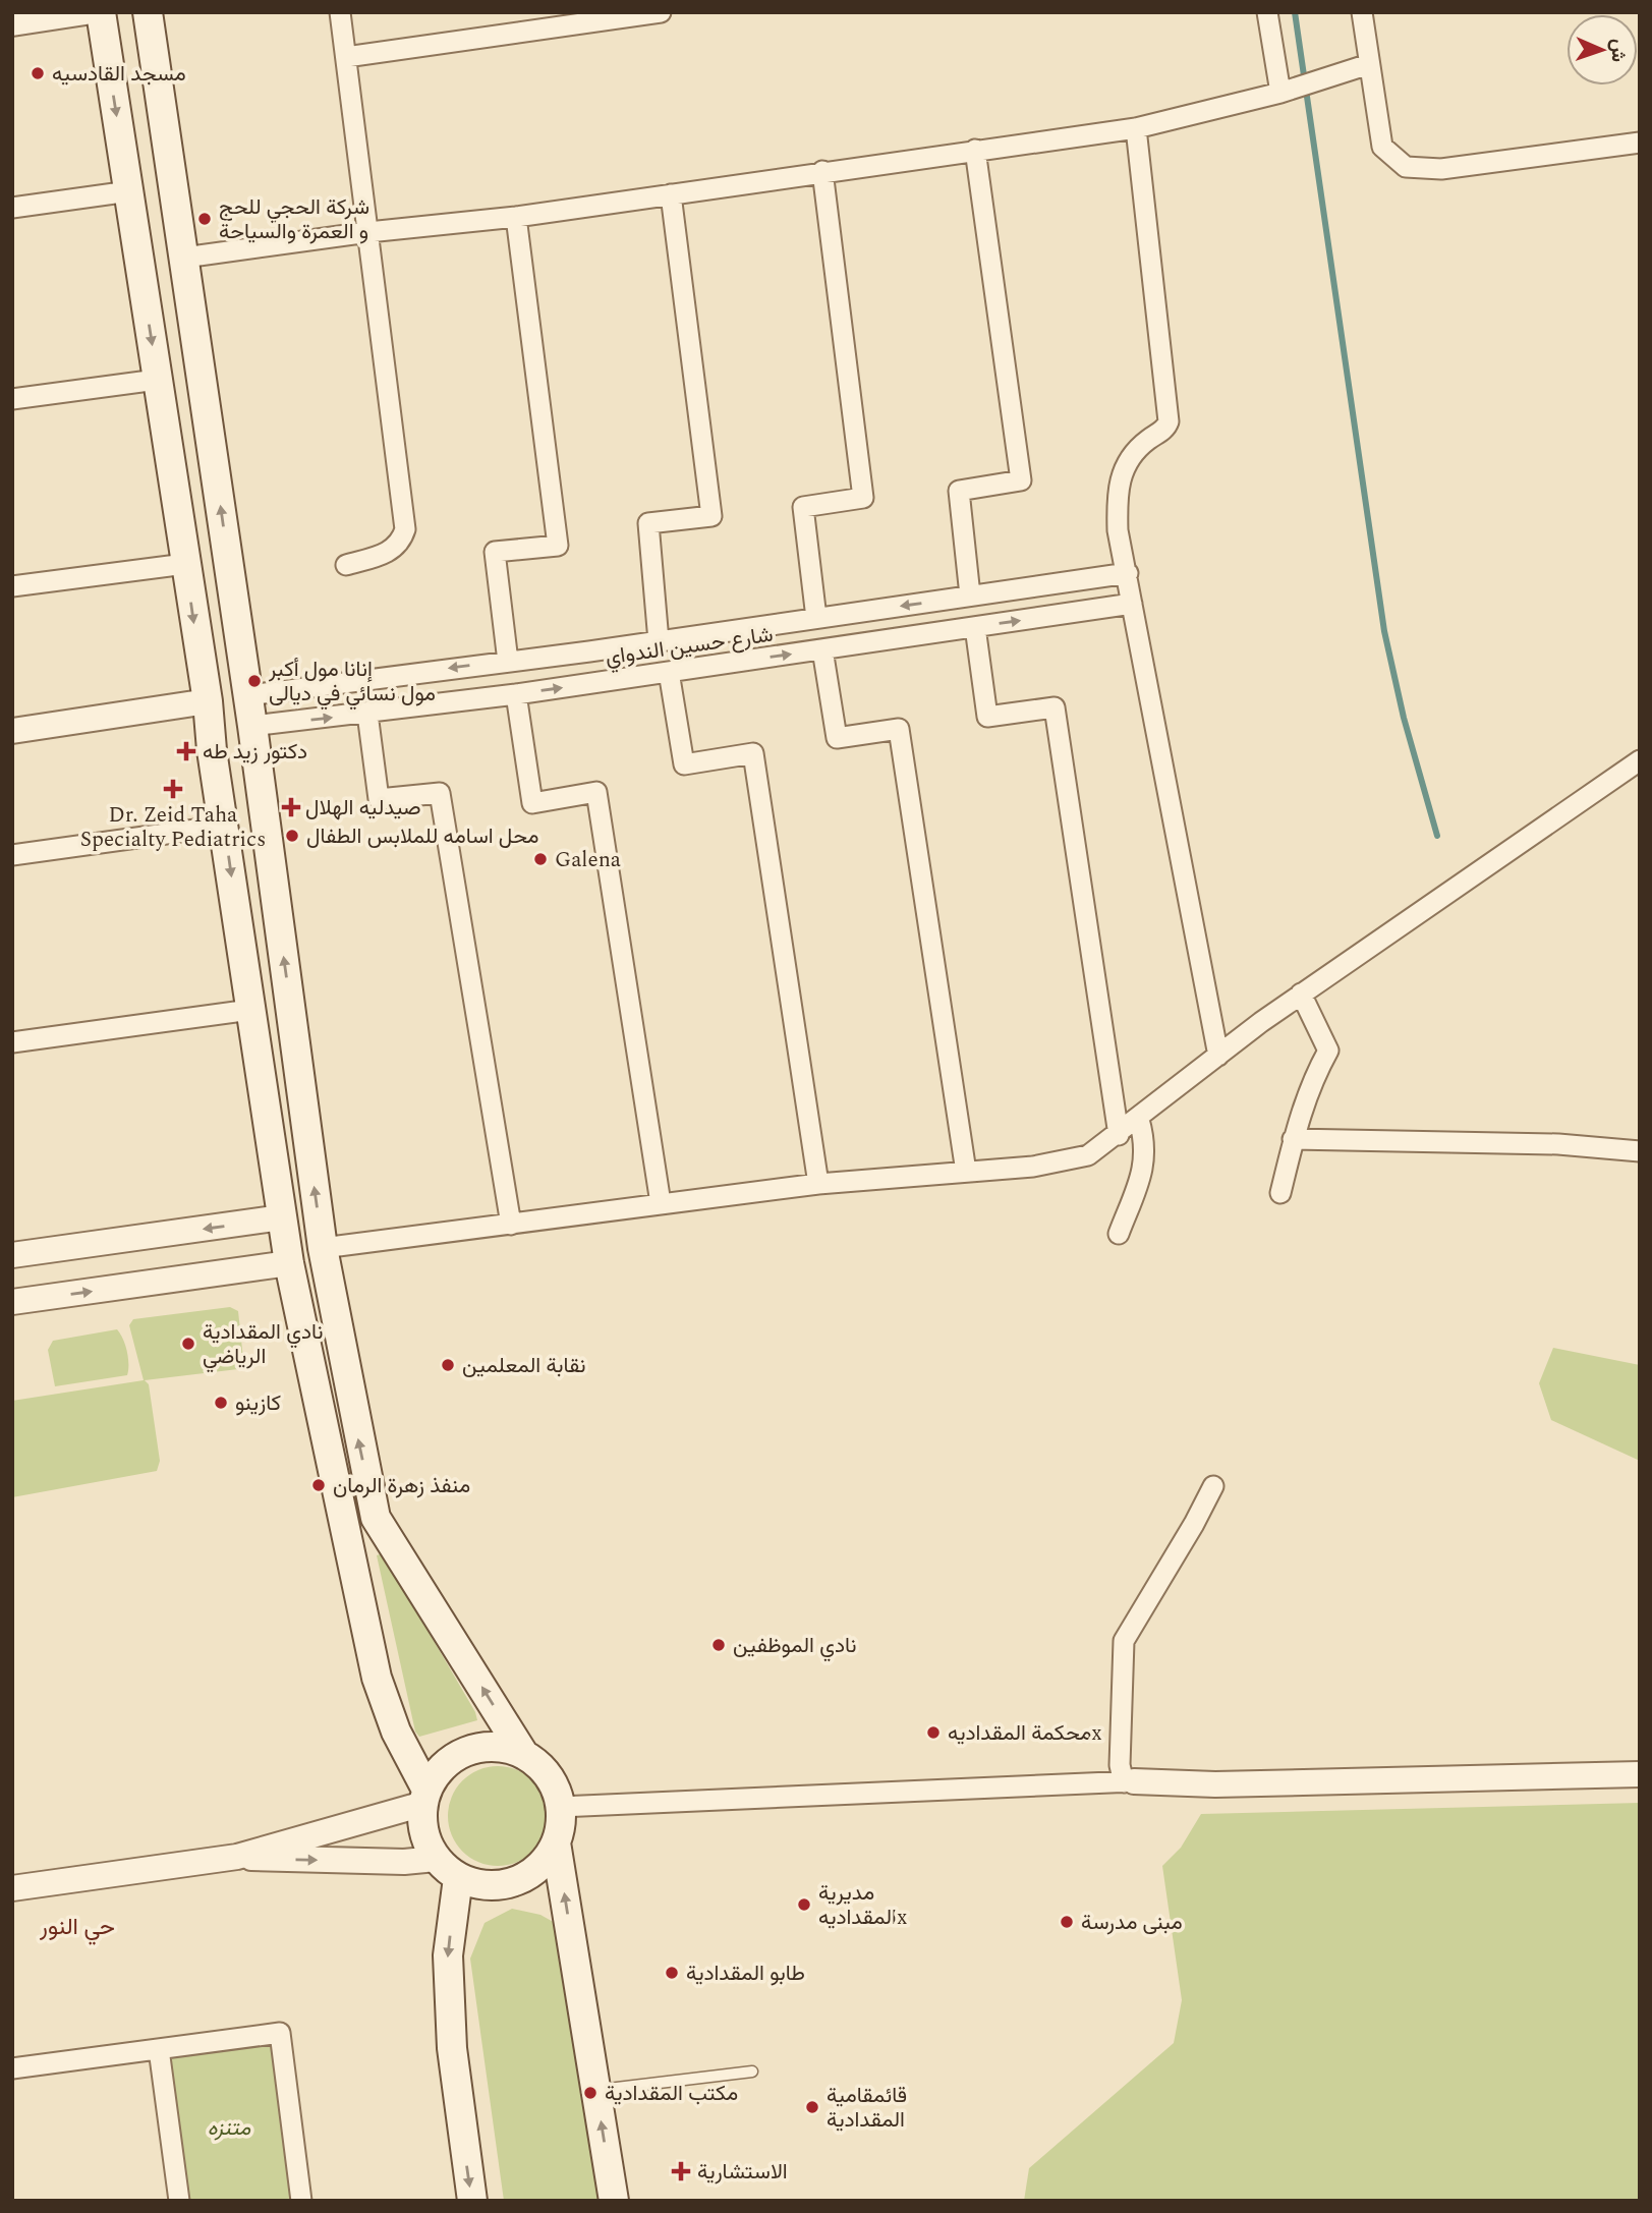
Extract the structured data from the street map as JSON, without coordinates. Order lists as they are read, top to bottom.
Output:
{
  "streets": {
    "street": ["شارع حسين الندواي"]
  },
  "districts": ["حي النور"],
  "parks": ["متنزه"],
  "places": {
    "other": [
      "مسجد القادسيه",
      "شركة الحجي للحج و العمرة والسياحة",
      "إنانا مول أكبر مول نسائي في ديالى",
      "محل اسامه للملابس الطفال",
      "Galena",
      "نادي المقدادية الرياضي",
      "نقابة المعلمين",
      "كازينو",
      "منفذ زهرة الرمان",
      "نادي الموظفين",
      "محكمة المقداديهx",
      "مديرية المقداديهx",
      "مبنى مدرسة",
      "طابو المقدادية",
      "مكتب المقدادية",
      "قائمقامية المقدادية"
    ],
    "health": [
      "دكتور زيد طه",
      "Dr. Zeid Taha Specialty Pediatrics",
      "صيدليه الهلال",
      "الاستشارية"
    ]
  },
  "north": "right"
}
